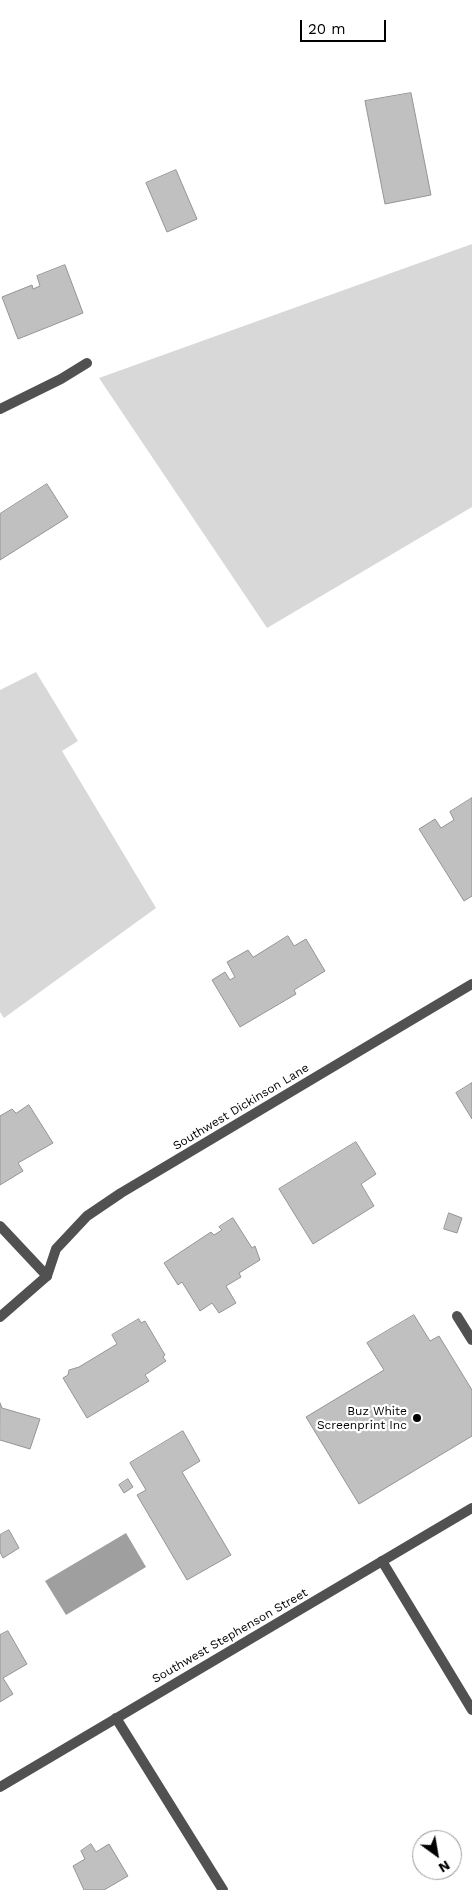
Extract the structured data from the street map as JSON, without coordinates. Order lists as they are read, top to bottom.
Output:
{
  "streets": {
    "street": ["Southwest Dickinson Lane", "Southwest Stephenson Street"]
  },
  "places": ["Buz White Screenprint Inc"],
  "scale_bar": "20 m",
  "north": "bottom right"
}
